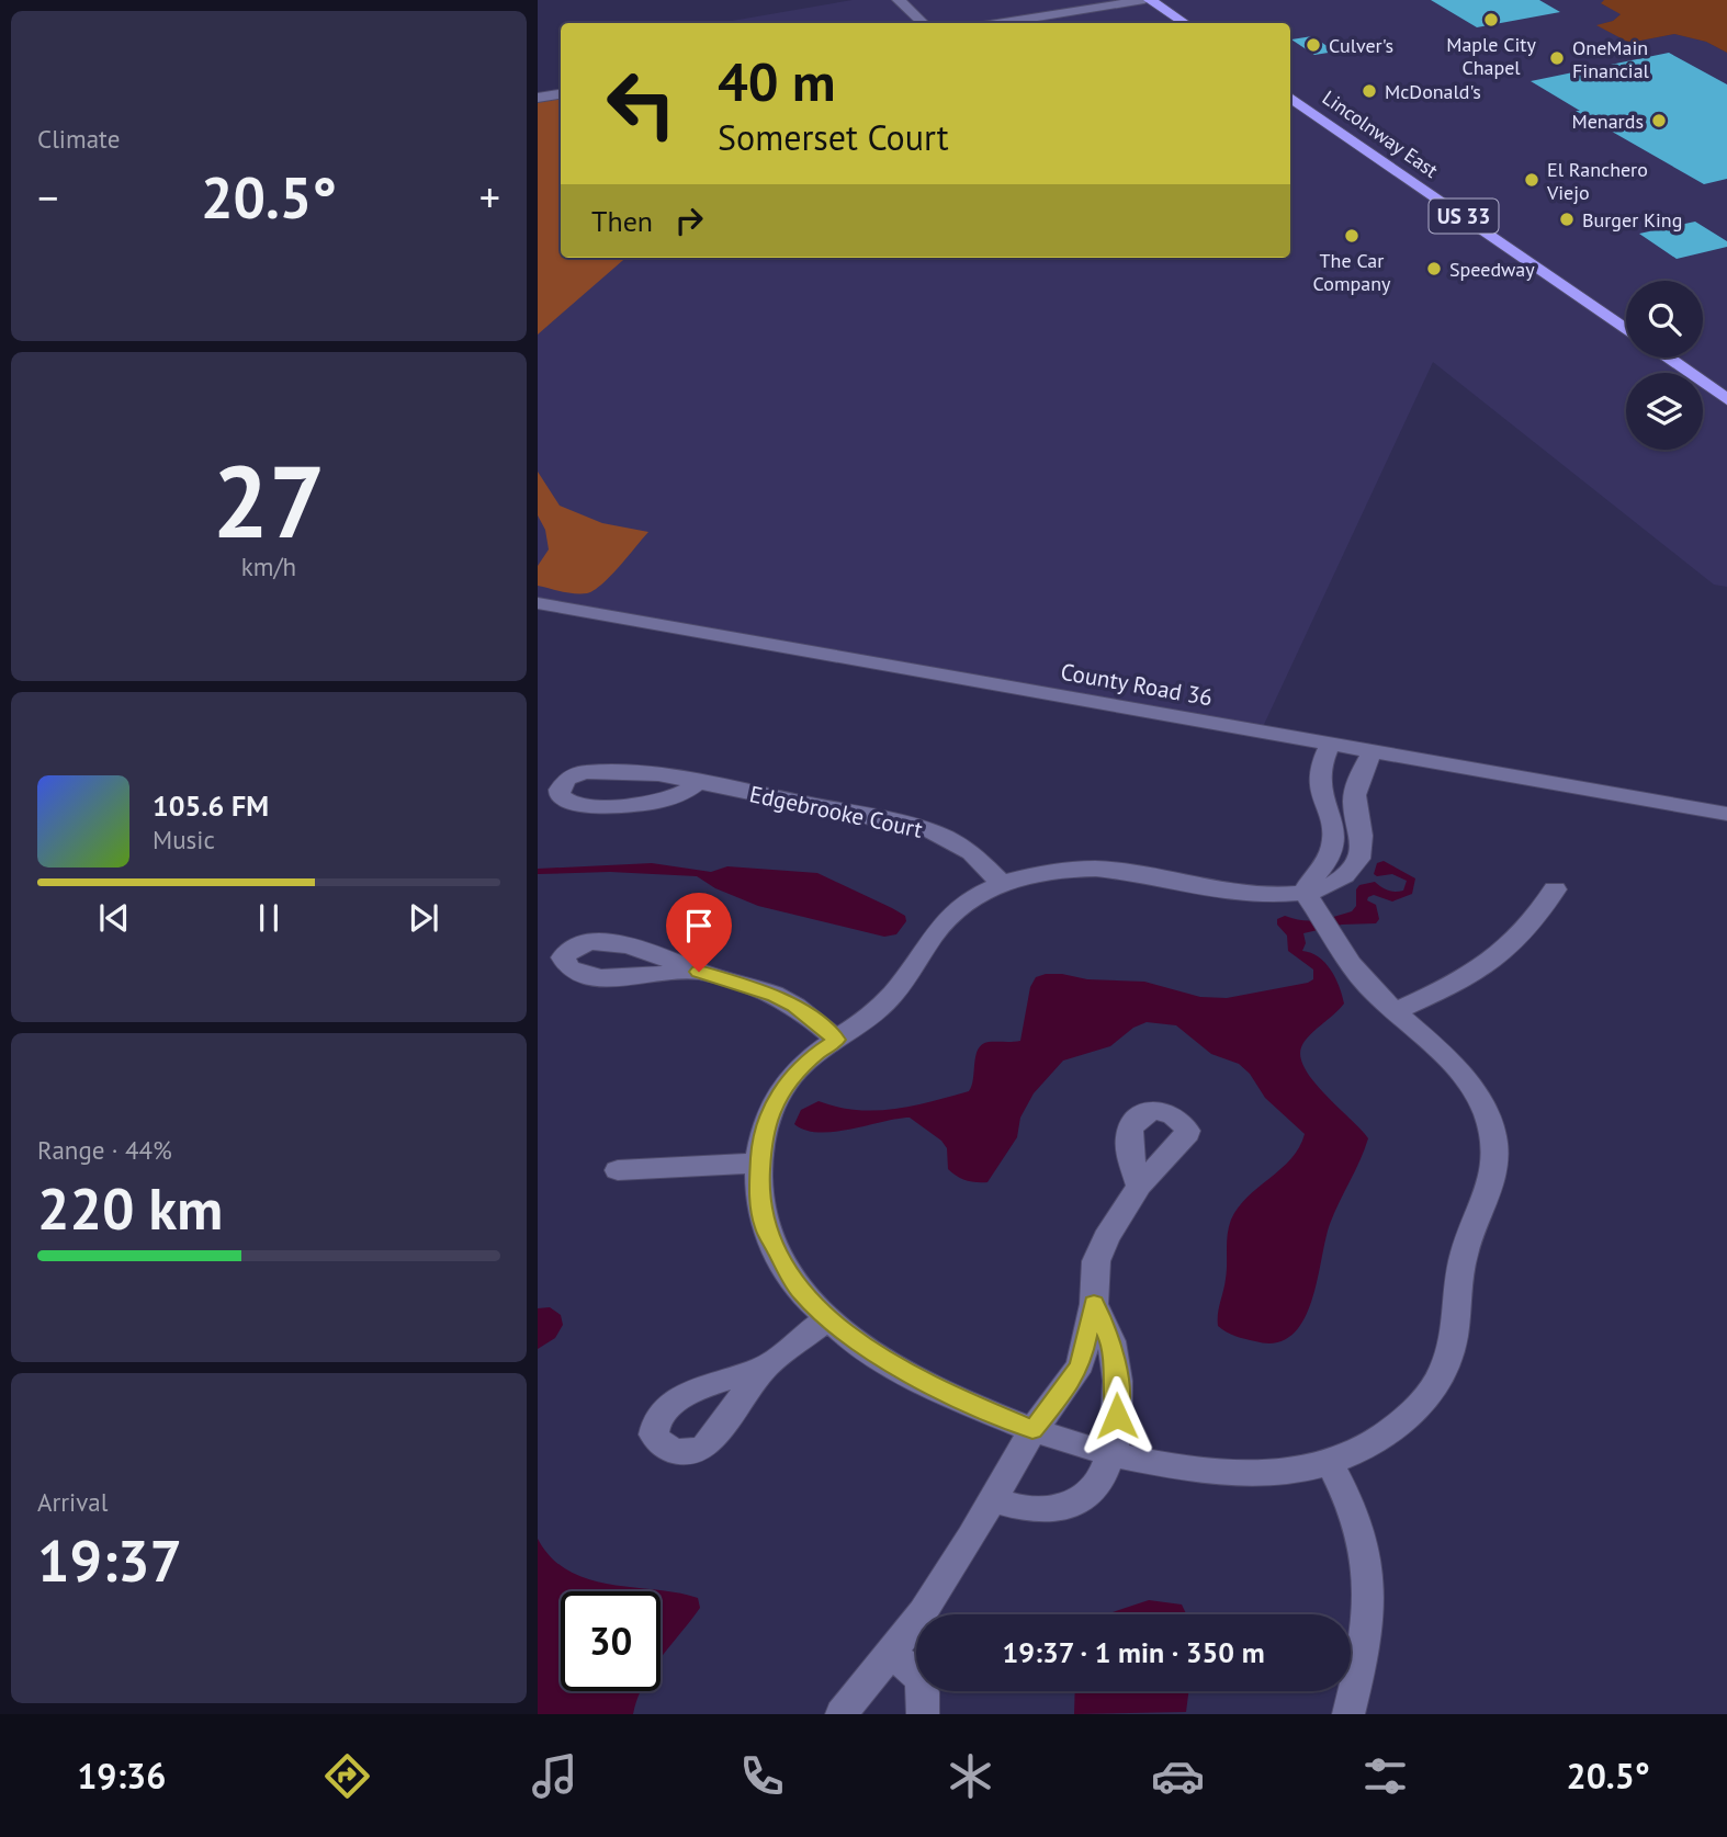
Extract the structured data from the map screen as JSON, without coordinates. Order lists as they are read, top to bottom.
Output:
{
  "streets": {
    "highway": ["Lincolnway East", "US 33"],
    "street": ["County Road 36", "Edgebrooke Court"]
  },
  "places": [
    "Maple City Chapel",
    "Culver's",
    "OneMain Financial",
    "McDonald's",
    "Menards",
    "El Ranchero Viejo",
    "Burger King",
    "The Car Company",
    "Speedway"
  ],
  "page": {
    "tile": [
      "Climate",
      ["27", "km/h"],
      ["Range · 44%", "220 km"],
      ["Arrival", "19:37"]
    ],
    "turn": ["40 m", "Somerset Court"],
    "heat": ["−", "20.5°", "+"],
    "then": "Then",
    "song": ["105.6 FM", "Music"],
    "limit": "30",
    "trip": "19:37 · 1 min · 350 m",
    "tabs": ["19:36", "20.5°"]
  }
}
